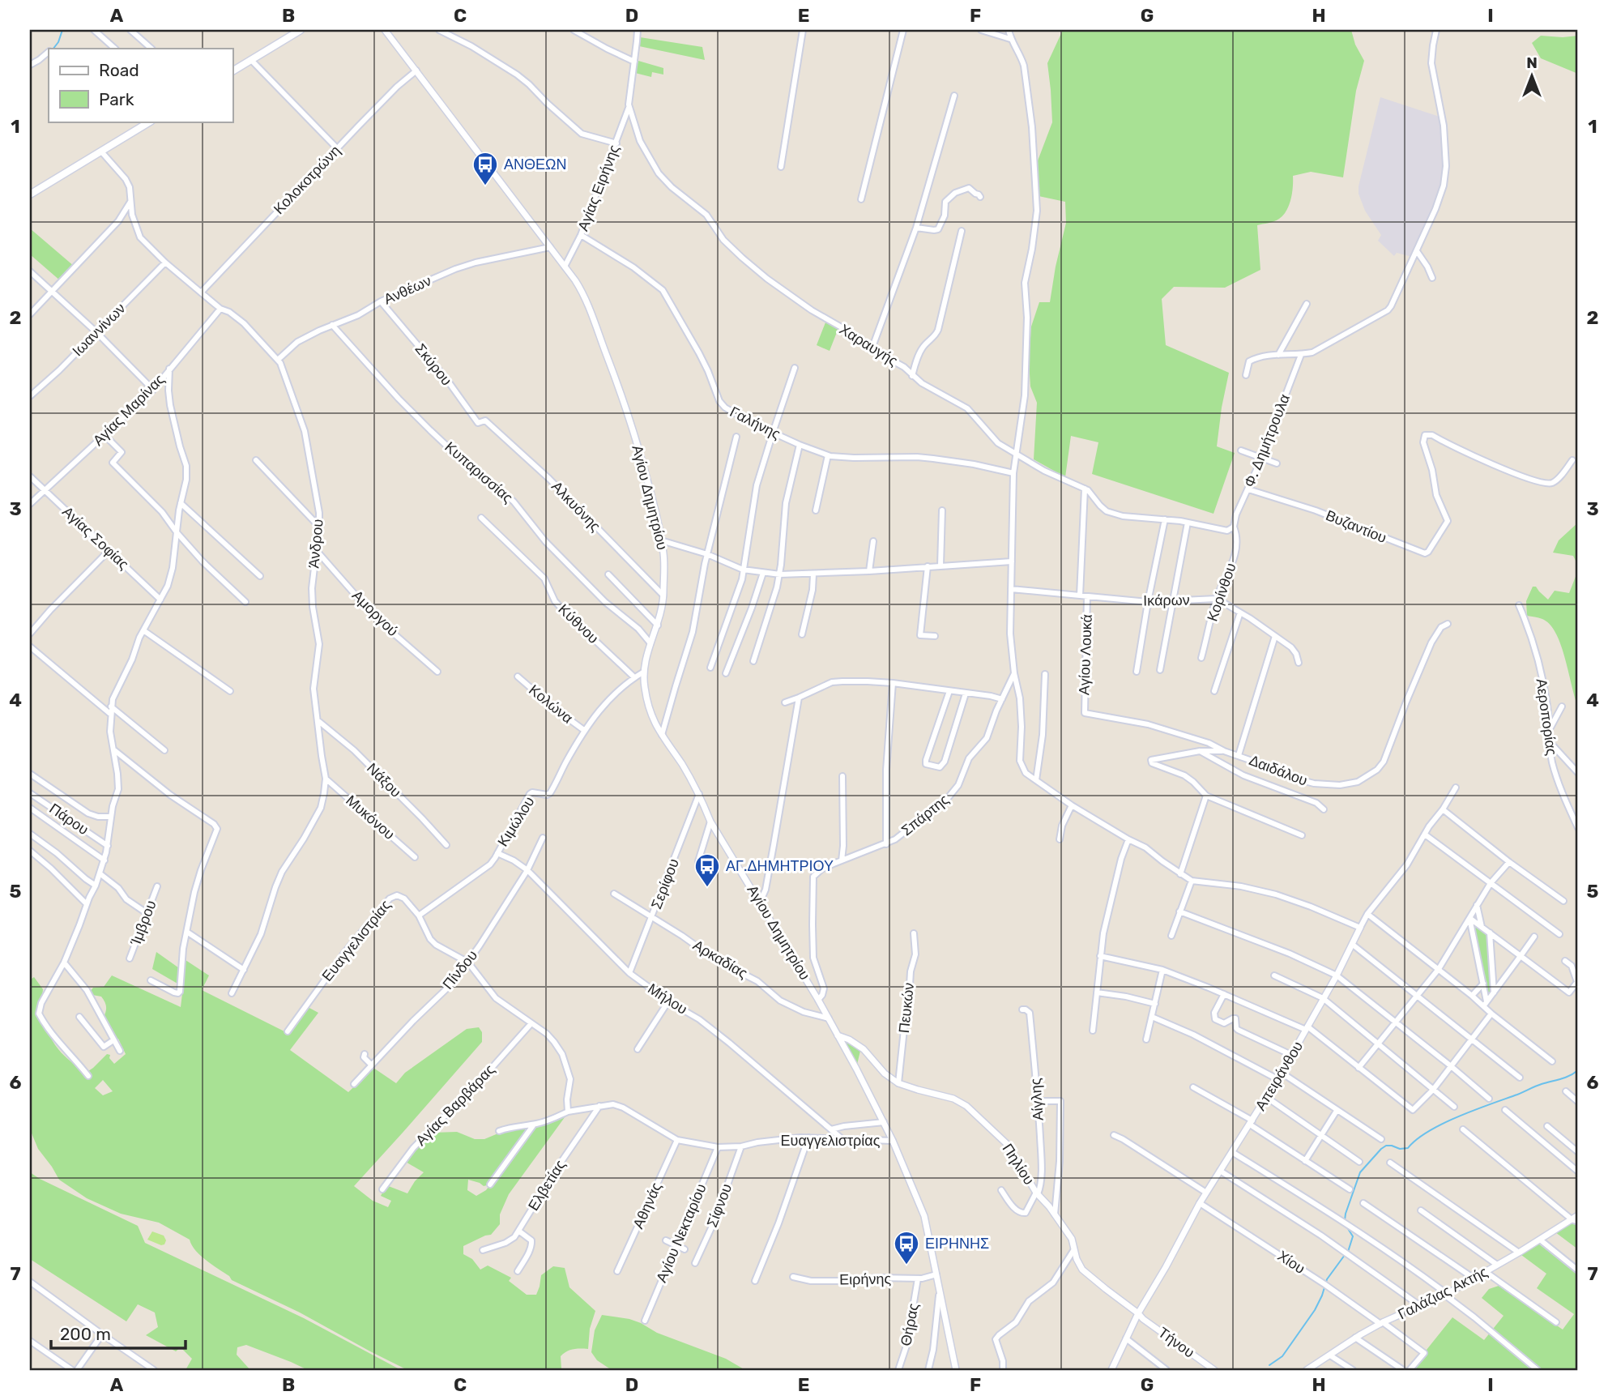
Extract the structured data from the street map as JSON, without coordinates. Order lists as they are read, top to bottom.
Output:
{
  "streets": {
    "street": [
      "Κολοκοτρώνη",
      "Αγίας Ειρήνης",
      "Ανθέων",
      "Ιωαννίνων",
      "Χαραυγής",
      "Σκύρου",
      "Αγίας Μαρίνας",
      "Γαλήνης",
      "Φ. Δημήτρουλα",
      "Κυπαρισσίας",
      "Αγίου Δημητρίου",
      "Αλκυόνης",
      "Βυζαντίου",
      "Αγίας Σοφίας",
      "Άνδρου",
      "Κορίνθου",
      "Ικάρων",
      "Αμοργού",
      "Κύθνου",
      "Αγίου Λουκά",
      "Κολώνα",
      "Αεροπορίας",
      "Δαιδάλου",
      "Νάξου",
      "Σπάρτης",
      "Μυκόνου",
      "Πάρου",
      "Κιμώλου",
      "Σερίφου",
      "Ίμβρου",
      "Ευαγγελιστρίας",
      "Αρκαδίας",
      "Πίνδου",
      "Μήλου",
      "Πευκών",
      "Απειράνθου",
      "Αίγλης",
      "Αγίας Βαρβάρας",
      "Πηλίου",
      "Ελβετίας",
      "Αθηνάς",
      "Σίφνου",
      "Αγίου Νεκταρίου",
      "Χίου",
      "Ειρήνης",
      "Γαλάζιας Ακτής",
      "Θήρας",
      "Τήνου"
    ]
  },
  "crossings": [
    ["Κολοκοτρώνη", "Αγίου Δημητρίου"],
    ["Κολοκοτρώνη", "Άνδρου"],
    ["Αγίας Ειρήνης", "Χαραυγής"],
    ["Αγίας Ειρήνης", "Γαλήνης"],
    ["Αγίας Ειρήνης", "Αγίου Δημητρίου"],
    ["Ανθέων", "Σκύρου"],
    ["Ανθέων", "Κυπαρισσίας"],
    ["Ανθέων", "Αγίου Δημητρίου"],
    ["Ανθέων", "Άνδρου"],
    ["Ιωαννίνων", "Άνδρου"],
    ["Χαραυγής", "Φ. Δημήτρουλα"],
    ["Χαραυγής", "Κορίνθου"],
    ["Σκύρου", "Αλκυόνης"],
    ["Αγίας Μαρίνας", "Αγίας Σοφίας"],
    ["Αγίας Μαρίνας", "Άνδρου"],
    ["Φ. Δημήτρουλα", "Βυζαντίου"],
    ["Φ. Δημήτρουλα", "Κορίνθου"],
    ["Κυπαρισσίας", "Αγίου Δημητρίου"],
    ["Αγίου Δημητρίου", "Αλκυόνης"],
    ["Αγίου Δημητρίου", "Σπάρτης"],
    ["Αγίου Δημητρίου", "Κιμώλου"],
    ["Αγίου Δημητρίου", "Σερίφου"],
    ["Αγίου Δημητρίου", "Ευαγγελιστρίας"],
    ["Αγίου Δημητρίου", "Αρκαδίας"],
    ["Αγίου Δημητρίου", "Πηλίου"],
    ["Αγίου Δημητρίου", "Ειρήνης"],
    ["Άνδρου", "Αμοργού"],
    ["Άνδρου", "Νάξου"],
    ["Άνδρου", "Μυκόνου"],
    ["Κορίνθου", "Ικάρων"],
    ["Ικάρων", "Αγίου Λουκά"],
    ["Κύθνου", "Κιμώλου"],
    ["Αγίου Λουκά", "Δαιδάλου"],
    ["Κολώνα", "Κιμώλου"],
    ["Κιμώλου", "Ευαγγελιστρίας"],
    ["Κιμώλου", "Μήλου"],
    ["Σερίφου", "Αρκαδίας"],
    ["Σερίφου", "Μήλου"],
    ["Ευαγγελιστρίας", "Πίνδου"],
    ["Ευαγγελιστρίας", "Μήλου"],
    ["Ευαγγελιστρίας", "Αγίας Βαρβάρας"],
    ["Ευαγγελιστρίας", "Ελβετίας"],
    ["Ευαγγελιστρίας", "Αθηνάς"],
    ["Ευαγγελιστρίας", "Σίφνου"],
    ["Ευαγγελιστρίας", "Αγίου Νεκταρίου"],
    ["Πίνδου", "Μήλου"],
    ["Πευκών", "Πηλίου"],
    ["Απειράνθου", "Πηλίου"],
    ["Απειράνθου", "Χίου"],
    ["Απειράνθου", "Τήνου"],
    ["Αίγλης", "Πηλίου"],
    ["Πηλίου", "Τήνου"],
    ["Χίου", "Γαλάζιας Ακτής"],
    ["Ειρήνης", "Θήρας"]
  ],
  "places": {
    "bus stop": ["ΑΝΘΕΩΝ", "ΑΓ.ΔΗΜΗΤΡΙΟΥ", "ΕΙΡΗΝΗΣ"]
  },
  "legend": ["Road", "Park"],
  "scale_bar": "200 m",
  "north": "top",
  "grid": {
    "columns": [
      "A",
      "B",
      "C",
      "D",
      "E",
      "F",
      "G",
      "H",
      "I"
    ],
    "rows": [
      "1",
      "2",
      "3",
      "4",
      "5",
      "6",
      "7"
    ]
  }
}
